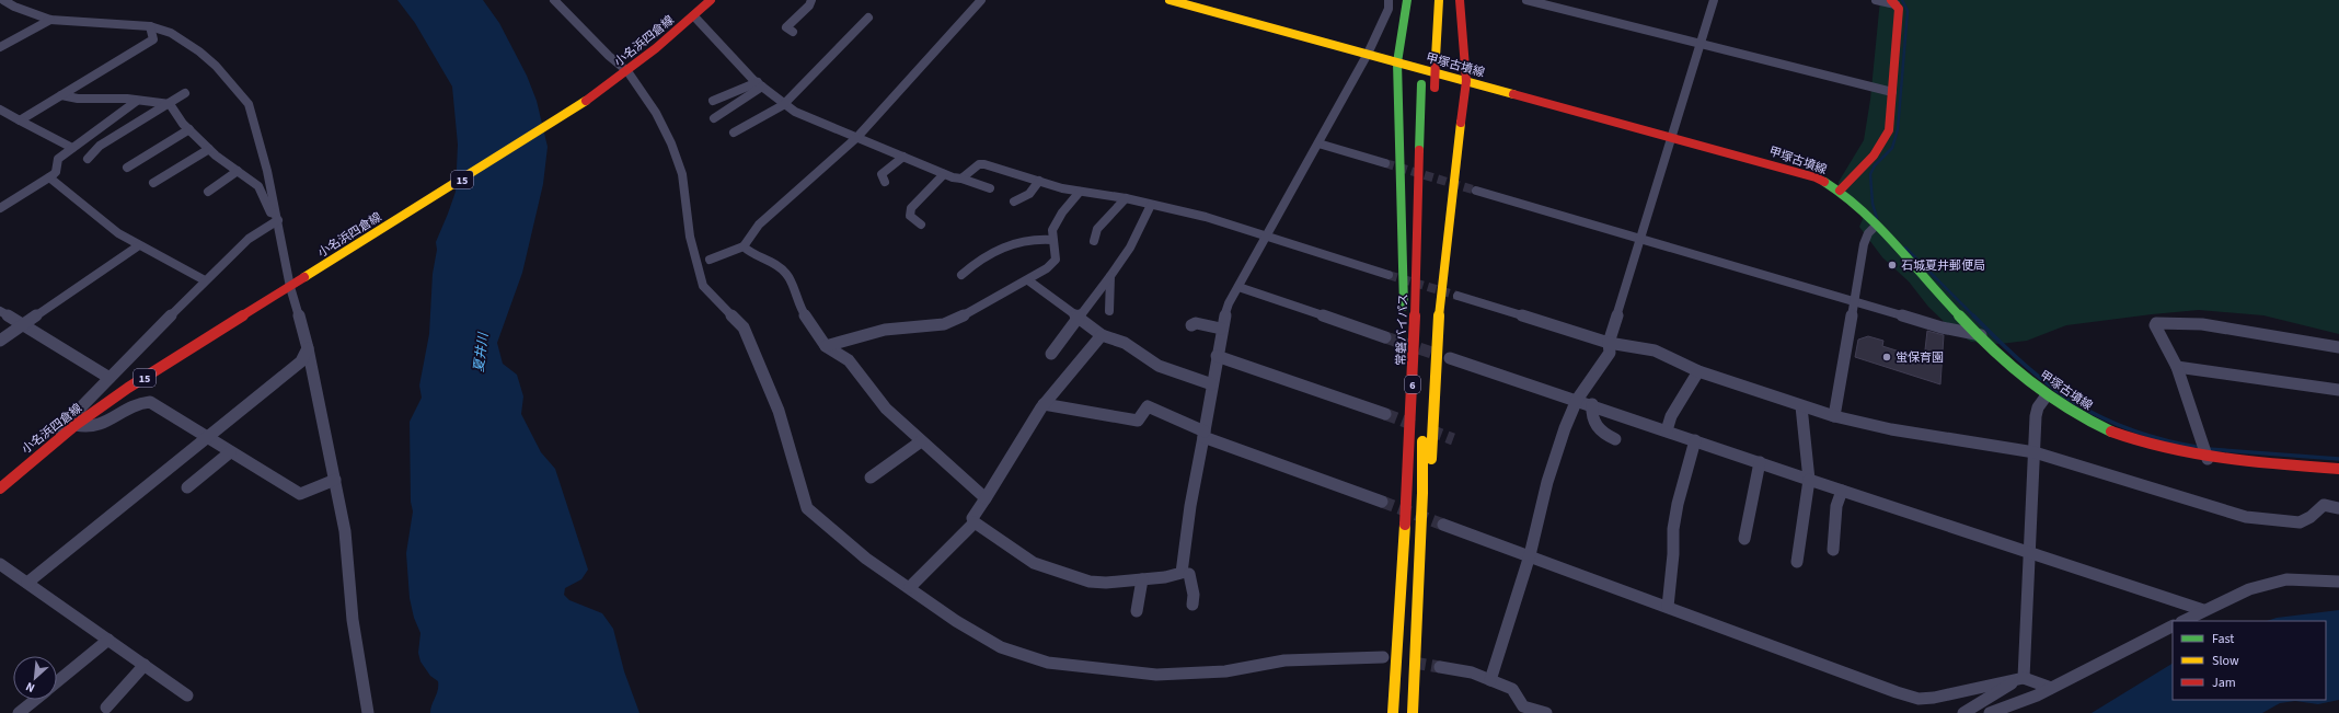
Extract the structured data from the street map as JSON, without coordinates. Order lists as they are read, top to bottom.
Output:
{
  "streets": {
    "main road": [
      "小名浜四倉線",
      "甲塚古墳線",
      "15",
      "常磐バイパス",
      "6"
    ]
  },
  "water": ["夏井川"],
  "places": ["石城夏井郵便局", "蛍保育園"],
  "legend": ["Fast", "Slow", "Jam"],
  "north": "bottom left"
}
